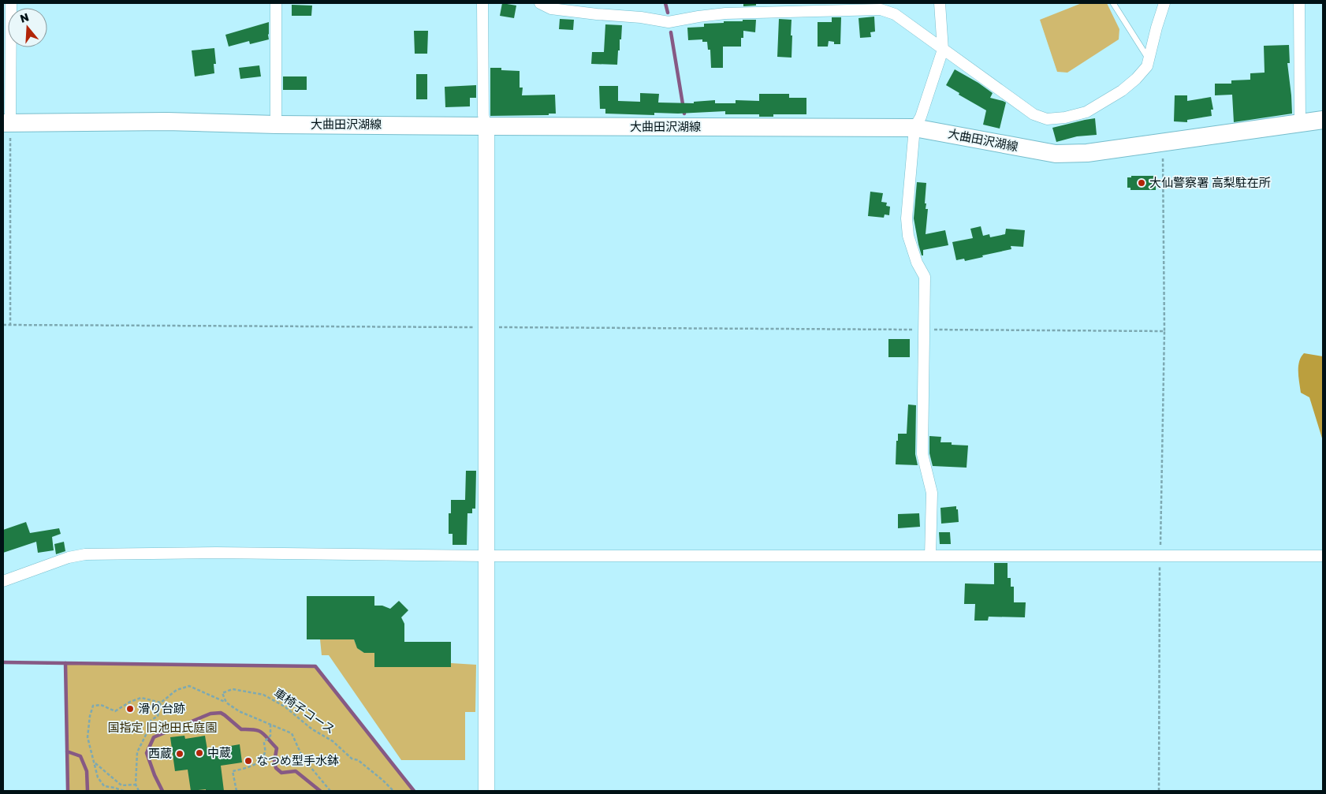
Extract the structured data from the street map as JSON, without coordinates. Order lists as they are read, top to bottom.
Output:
{
  "streets": {
    "main road": ["大曲田沢湖線"],
    "path": ["車椅子コース"]
  },
  "parks": ["国指定 旧池田氏庭園"],
  "places": [
    "大仙警察署 高梨駐在所",
    "滑り台跡",
    "中蔵",
    "西蔵",
    "なつめ型手水鉢"
  ],
  "north": "top"
}
